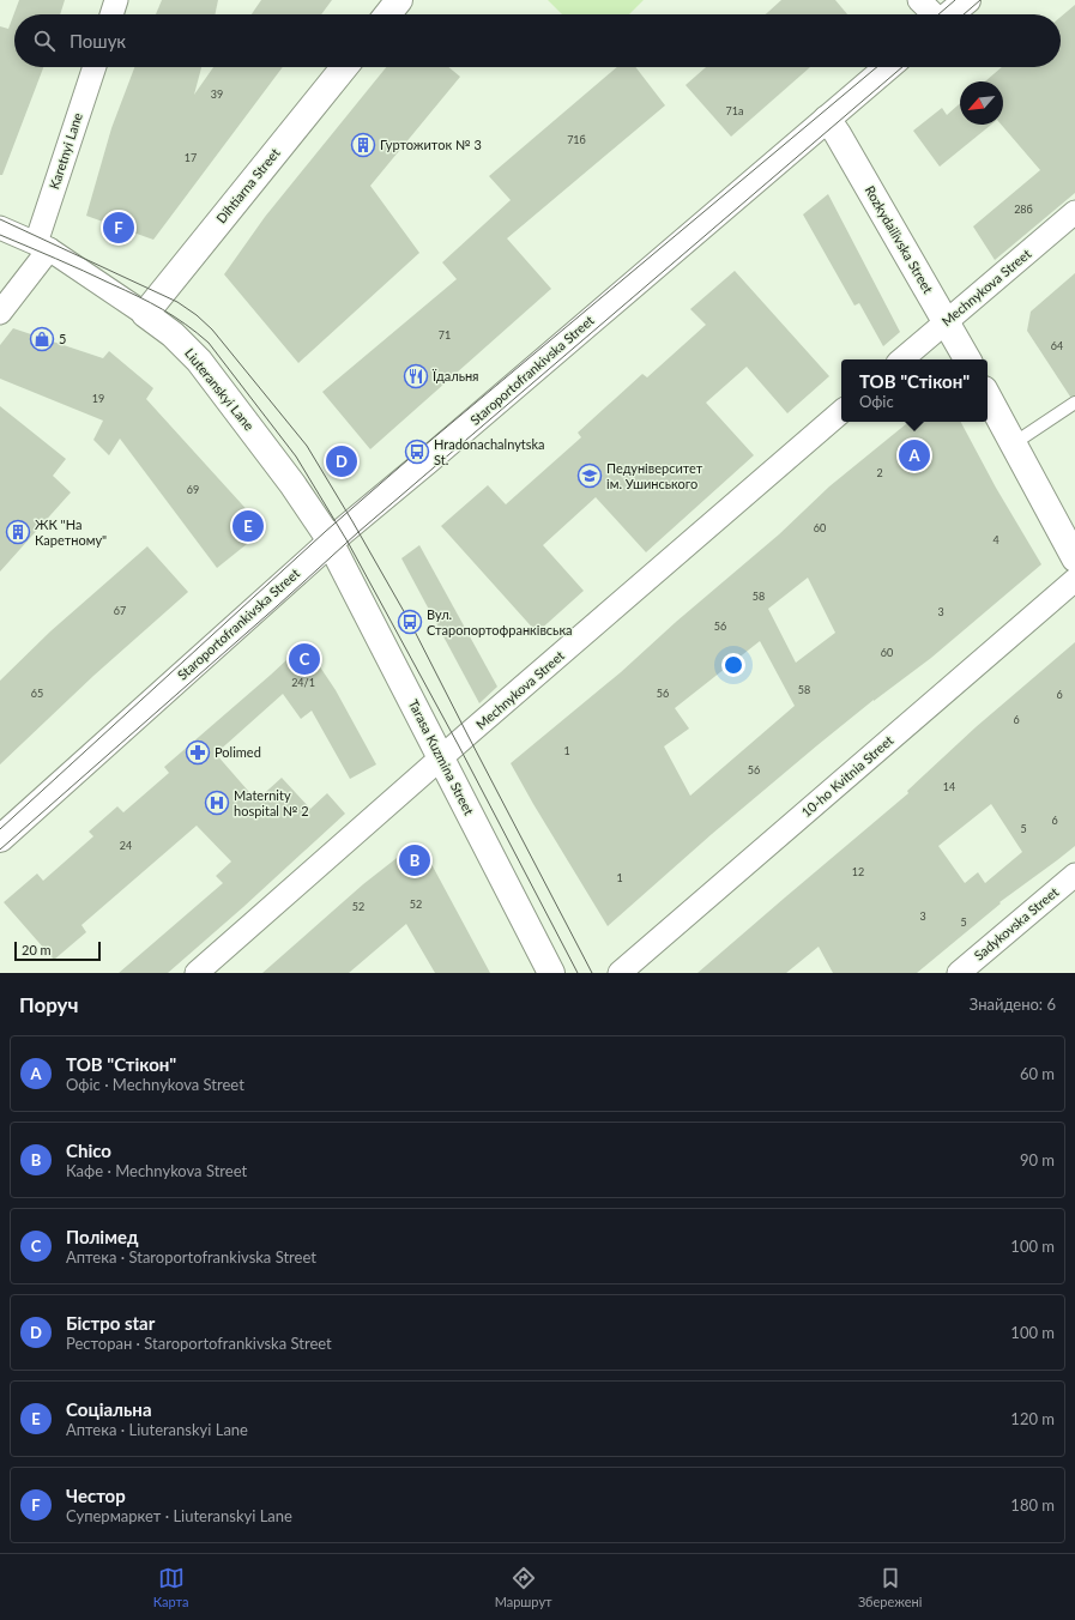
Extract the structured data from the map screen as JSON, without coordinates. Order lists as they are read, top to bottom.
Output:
{
  "streets": {
    "street": [
      "Karetnyi Lane",
      "Dihtiarna Street",
      "Rozkydailivska Street",
      "Mechnykova Street",
      "Staroportofrankivska Street",
      "Liuteranskyi Lane",
      "Tarasa Kuzmina Street",
      "10-ho Kvitnia Street",
      "Sadykovska Street"
    ]
  },
  "crossings": [
    ["Karetnyi Lane", "Liuteranskyi Lane"],
    ["Dihtiarna Street", "Liuteranskyi Lane"],
    ["Rozkydailivska Street", "Mechnykova Street"],
    ["Rozkydailivska Street", "Staroportofrankivska Street"],
    ["Mechnykova Street", "Tarasa Kuzmina Street"],
    ["Staroportofrankivska Street", "Liuteranskyi Lane"],
    ["Staroportofrankivska Street", "Tarasa Kuzmina Street"],
    ["Liuteranskyi Lane", "Tarasa Kuzmina Street"]
  ],
  "places": {
    "building": ["Гуртожиток № 3", "ЖК \"На Каретному\""],
    "shop": ["5"],
    "restaurant": ["Їдальня"],
    "bus stop": ["Hradonachalnytska St.", "Вул. Старопортофранківська"],
    "school or university": ["Педуніверситет ім. Ушинського"],
    "pharmacy": ["Polimed"],
    "hospital": ["Maternity hospital № 2"]
  },
  "house_numbers": [
    "39",
    "71а",
    "71б",
    "17",
    "28б",
    "71",
    "64",
    "19",
    "2",
    "69",
    "60",
    "4",
    "58",
    "67",
    "3",
    "56",
    "60",
    "24/1",
    "58",
    "65",
    "56",
    "6",
    "6",
    "1",
    "56",
    "14",
    "6",
    "5",
    "24",
    "12",
    "1",
    "52",
    "52",
    "3",
    "5"
  ],
  "scale_bar": "20 m",
  "north": "bottom left",
  "page": {
    "search": "Пошук",
    "pins": [
      "F",
      "A",
      "D",
      "E",
      "C",
      "B"
    ],
    "popup": ["ТОВ \"Стікон\"", "Офіс"],
    "scale": "20 m",
    "heading": ["Поруч", "Знайдено: 6"],
    "list": [
      {
        "mark": "A",
        "name": "ТОВ \"Стікон\"",
        "note": "Офіс · Mechnykova Street",
        "value": "60 m"
      },
      {
        "mark": "B",
        "name": "Chico",
        "note": "Кафе · Mechnykova Street",
        "value": "90 m"
      },
      {
        "mark": "C",
        "name": "Полімед",
        "note": "Аптека · Staroportofrankivska Street",
        "value": "100 m"
      },
      {
        "mark": "D",
        "name": "Бістро star",
        "note": "Ресторан · Staroportofrankivska Street",
        "value": "100 m"
      },
      {
        "mark": "E",
        "name": "Соціальна",
        "note": "Аптека · Liuteranskyi Lane",
        "value": "120 m"
      },
      {
        "mark": "F",
        "name": "Честор",
        "note": "Супермаркет · Liuteranskyi Lane",
        "value": "180 m"
      }
    ],
    "nav": ["Карта", "Маршрут", "Збережені"]
  }
}
